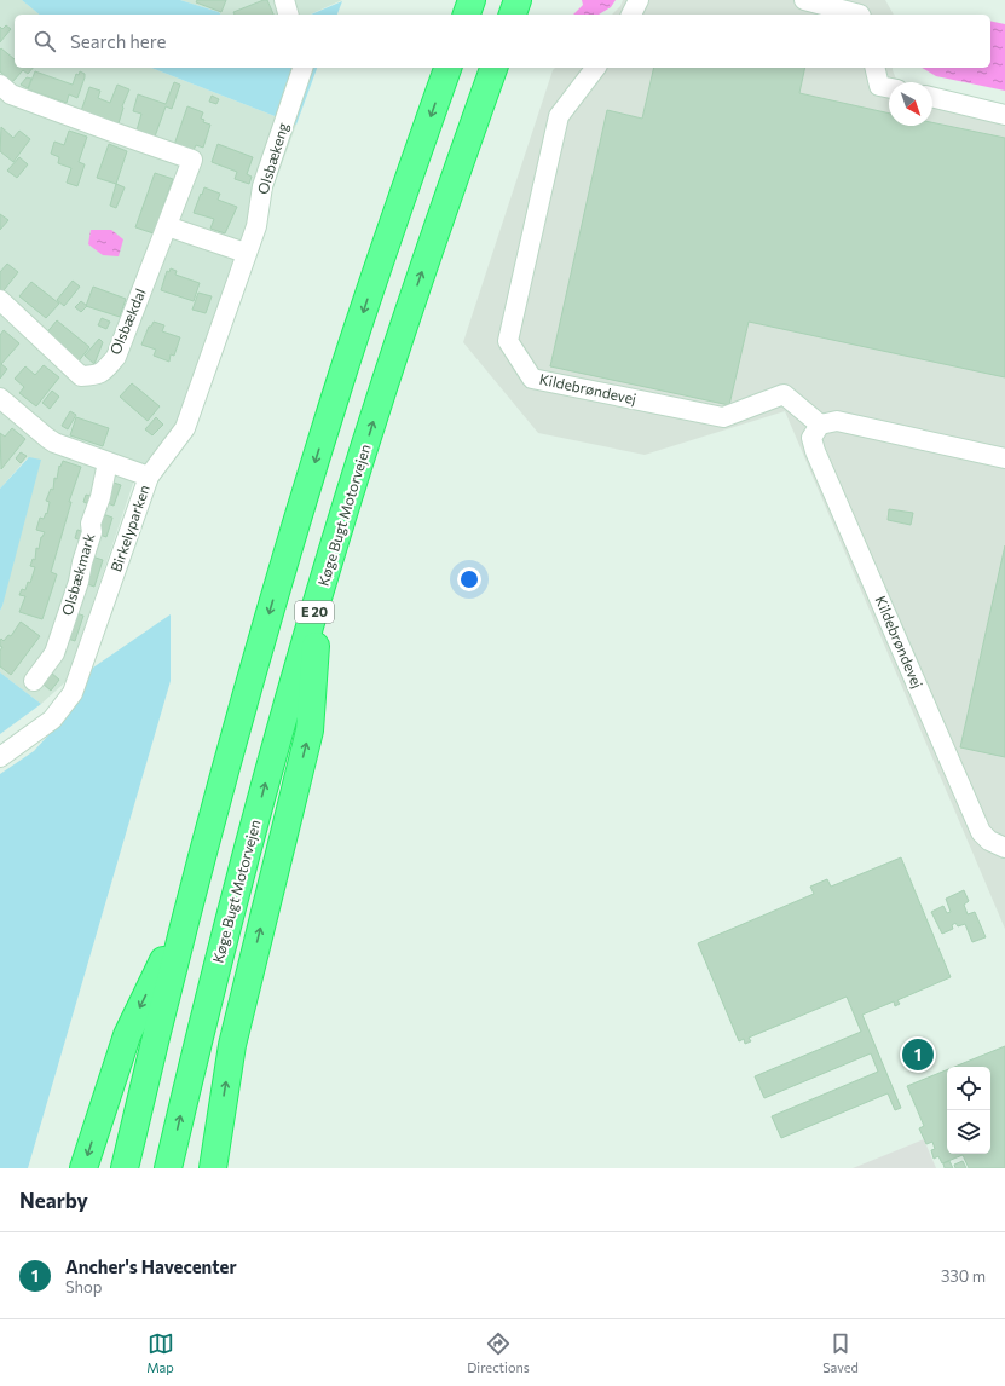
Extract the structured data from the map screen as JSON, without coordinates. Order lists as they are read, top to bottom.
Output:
{
  "streets": {
    "highway": ["Køge Bugt Motorvejen", "E 20"],
    "street": [
      "Olsbækeng",
      "Olsbækdal",
      "Kildebrøndevej",
      "Birkelyparken",
      "Olsbækmark"
    ]
  },
  "crossings": [
    ["Olsbækeng", "Birkelyparken"]
  ],
  "north": "bottom right",
  "page": {
    "search": "Search here",
    "pins": "1",
    "heading": "Nearby",
    "list": [
      {
        "mark": "1",
        "name": "Ancher's Havecenter",
        "note": "Shop",
        "value": "330 m"
      }
    ],
    "nav": ["Map", "Directions", "Saved"]
  }
}
